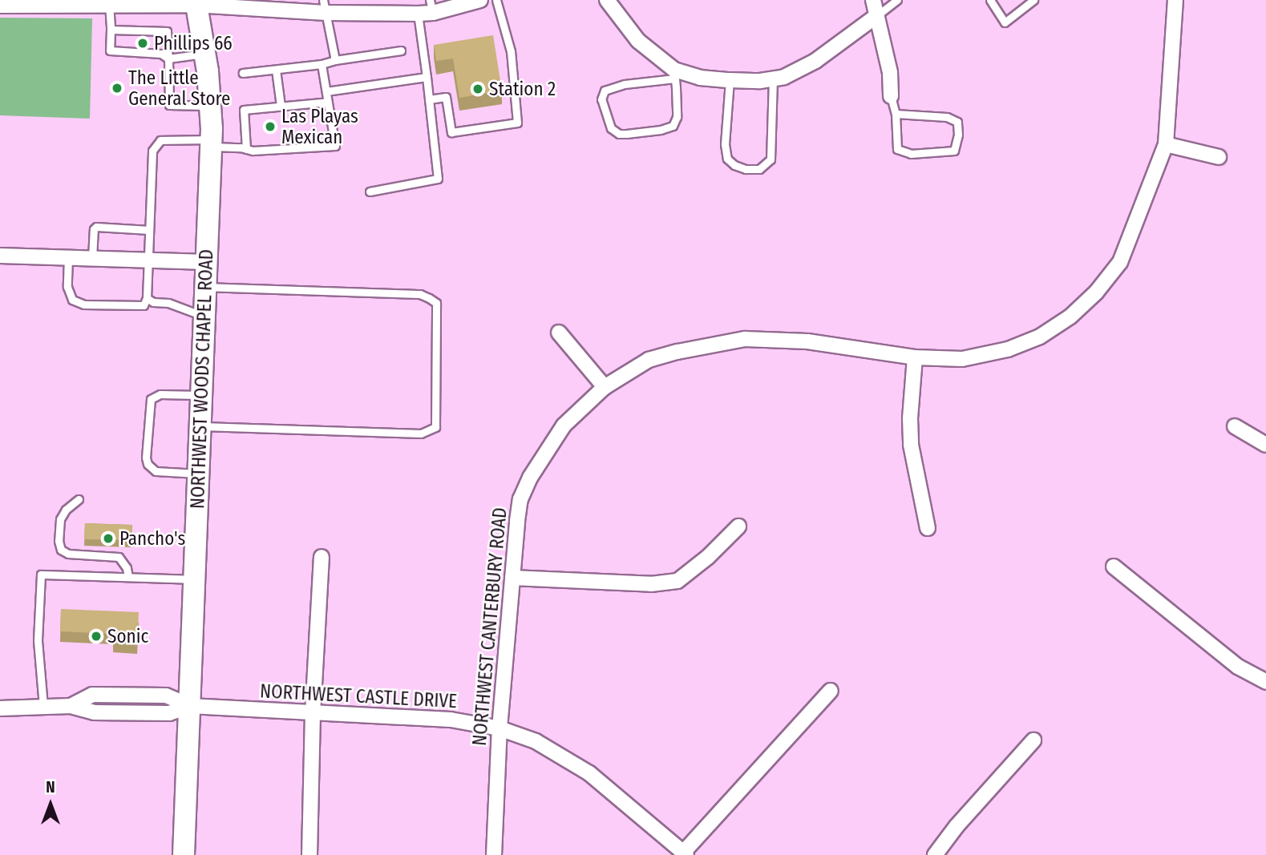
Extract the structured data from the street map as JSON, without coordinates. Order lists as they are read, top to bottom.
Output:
{
  "streets": {
    "main road": ["NORTHWEST WOODS CHAPEL ROAD"],
    "street": ["NORTHWEST CANTERBURY ROAD", "NORTHWEST CASTLE DRIVE"]
  },
  "crossings": [
    ["NORTHWEST WOODS CHAPEL ROAD", "NORTHWEST CASTLE DRIVE"],
    ["NORTHWEST CANTERBURY ROAD", "NORTHWEST CASTLE DRIVE"]
  ],
  "places": [
    "Phillips 66",
    "The Little General Store",
    "Station 2",
    "Las Playas Mexican",
    "Pancho's",
    "Sonic"
  ],
  "north": "top"
}
